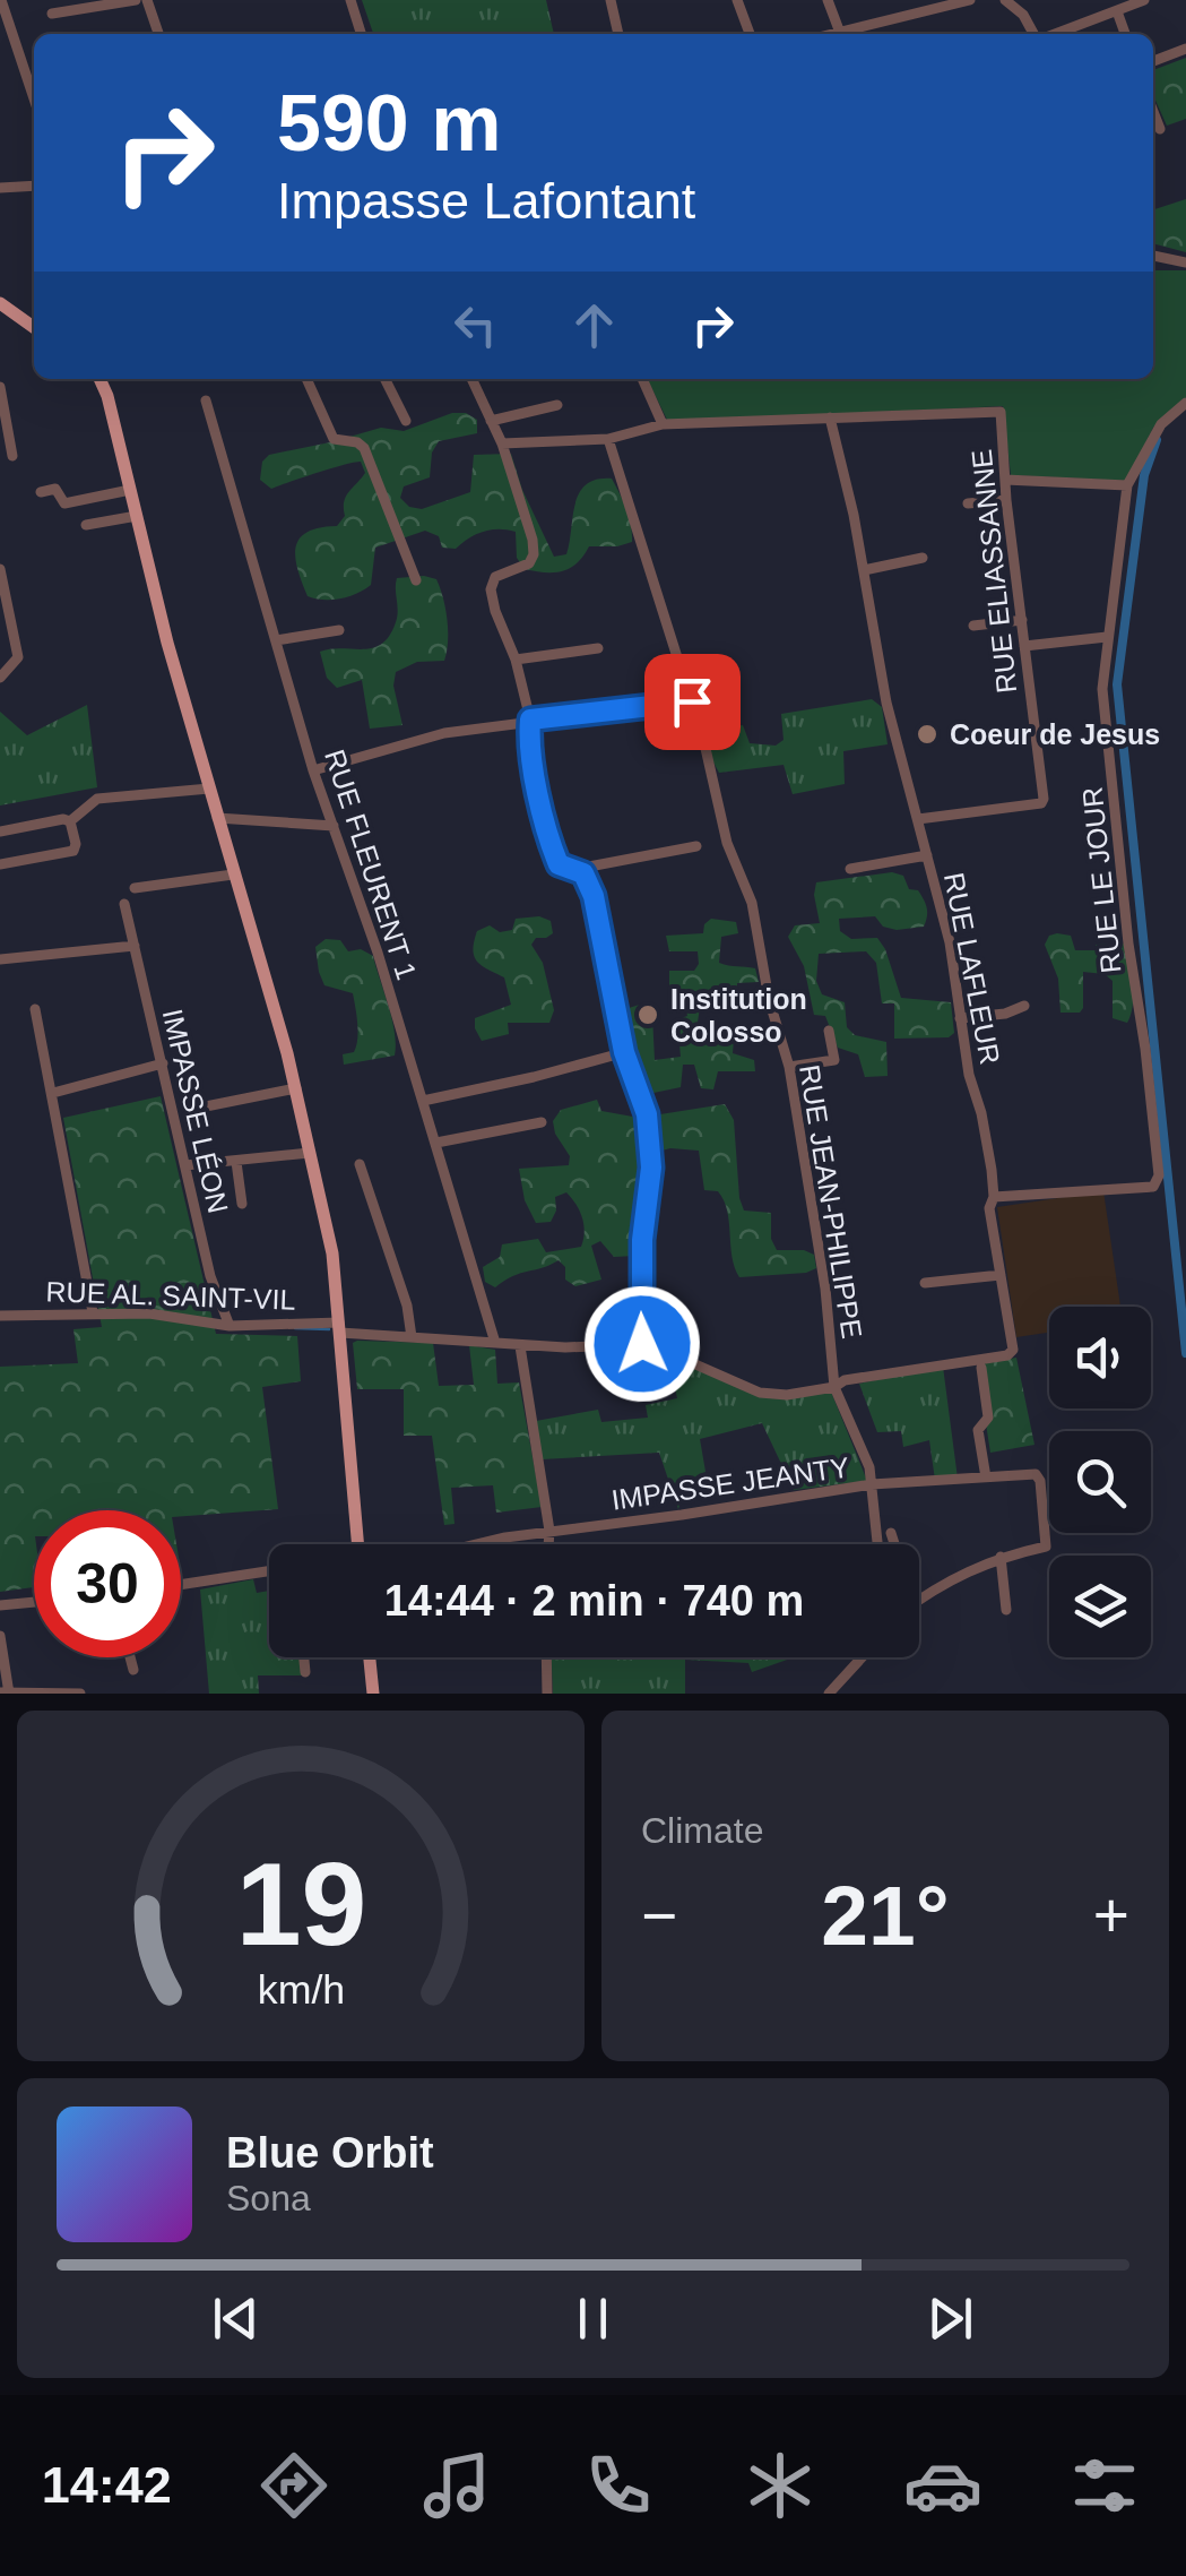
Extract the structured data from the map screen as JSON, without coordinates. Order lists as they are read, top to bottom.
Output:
{
  "streets": {
    "street": [
      "RUE ELIASSANNE",
      "RUE FLEURENT 1",
      "RUE LE JOUR",
      "RUE LAFLEUR",
      "IMPASSE LÉON",
      "RUE JEAN-PHILIPPE",
      "RUE AL. SAINT-VIL",
      "IMPASSE JEANTY"
    ]
  },
  "crossings": [
    ["RUE ELIASSANNE", "RUE LAFLEUR"],
    ["RUE FLEURENT 1", "RUE AL. SAINT-VIL"],
    ["RUE LE JOUR", "RUE LAFLEUR"],
    ["RUE LAFLEUR", "RUE JEAN-PHILIPPE"],
    ["IMPASSE LÉON", "RUE AL. SAINT-VIL"],
    ["RUE JEAN-PHILIPPE", "IMPASSE JEANTY"]
  ],
  "places": ["Coeur de Jesus", "Institution Colosso"],
  "page": {
    "turn": ["590 m", "Impasse Lafontant"],
    "limit": "30",
    "trip": "14:44 · 2 min · 740 m",
    "tile": "Climate",
    "heat": ["−", "21°", "+"],
    "song": ["Blue Orbit", "Sona"],
    "tabs": "14:42",
    "gauge": ["19", "km/h"]
  }
}
